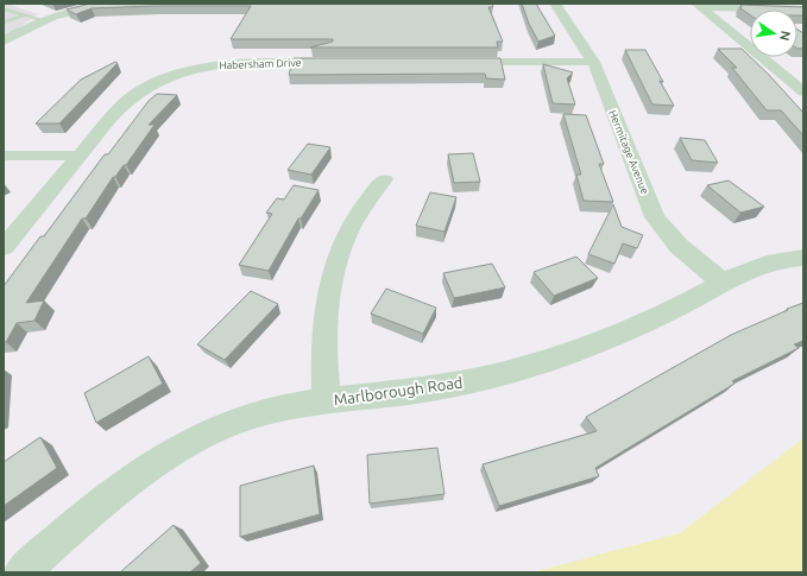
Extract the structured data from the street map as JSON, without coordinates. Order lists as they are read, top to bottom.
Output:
{
  "streets": {
    "street": ["Habersham Drive", "Hermitage Avenue", "Marlborough Road"]
  },
  "crossings": [
    ["Hermitage Avenue", "Marlborough Road"]
  ],
  "north": "right"
}
